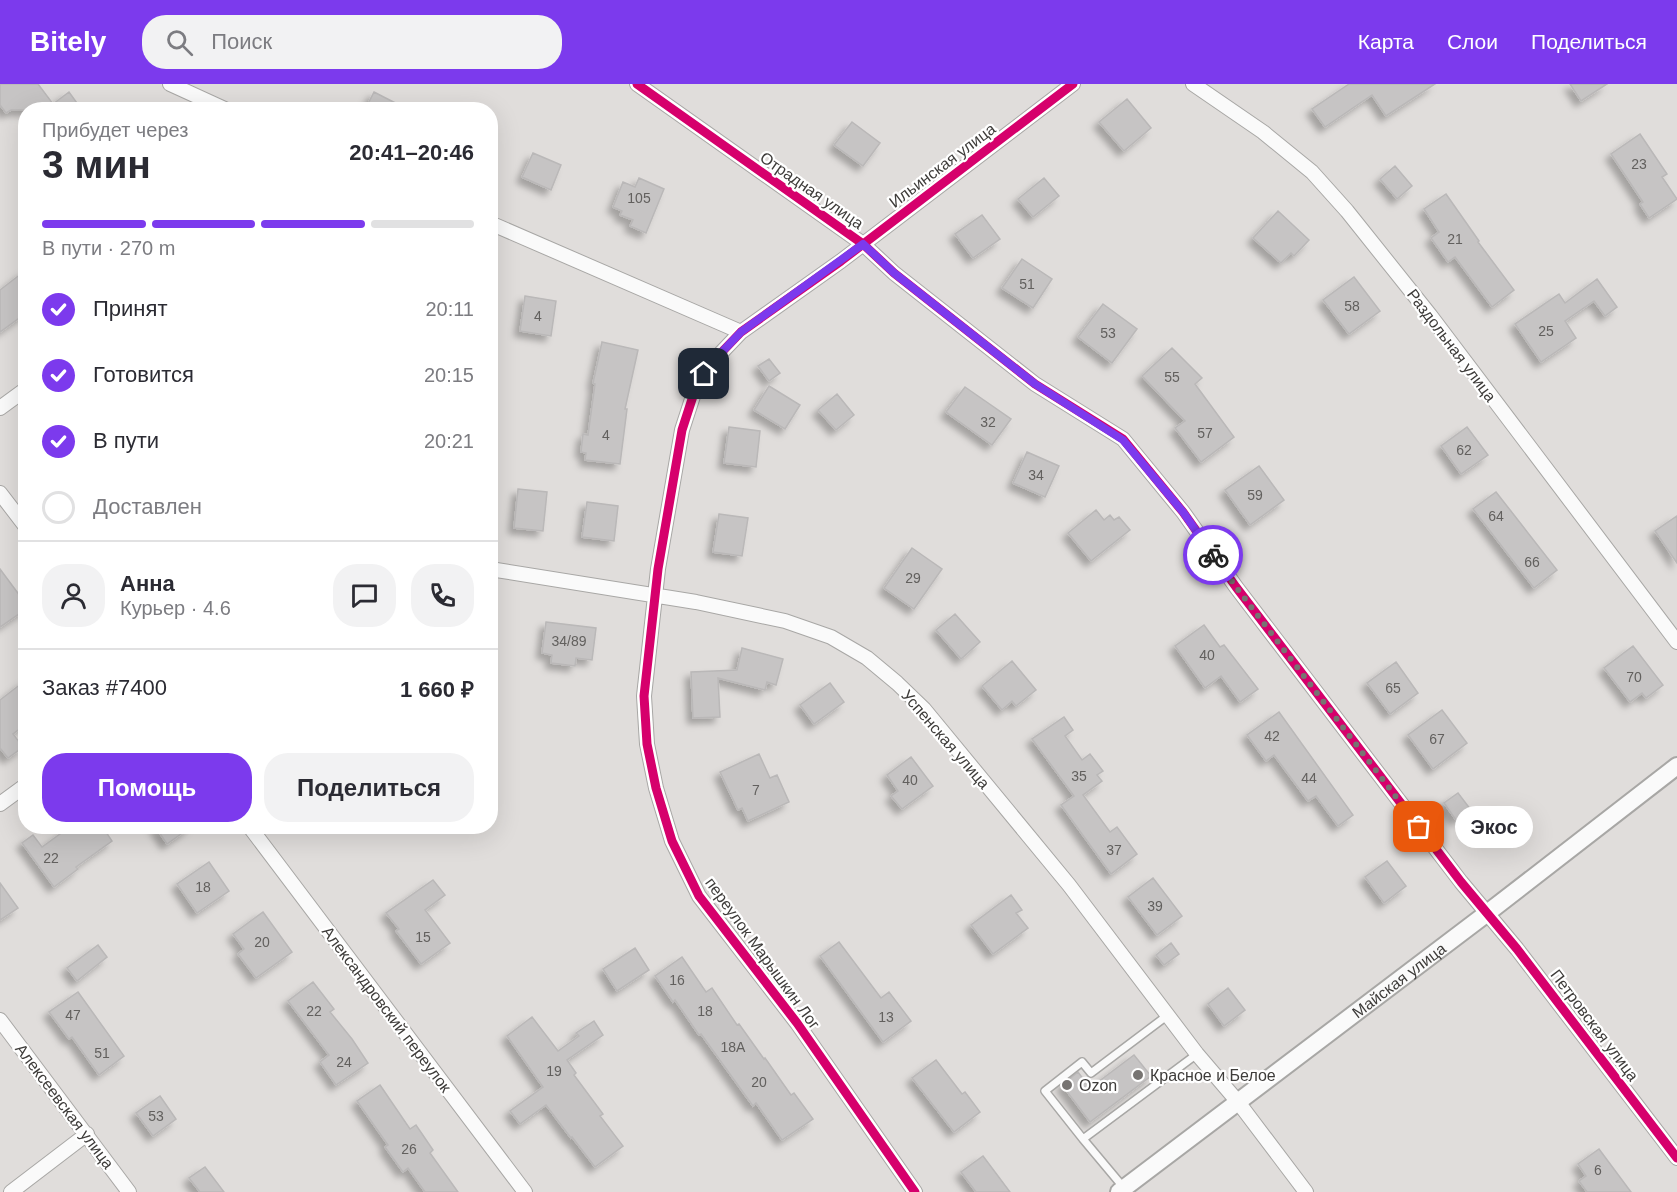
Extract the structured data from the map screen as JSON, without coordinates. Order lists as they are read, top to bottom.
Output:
{
  "streets": {
    "street": [
      "Ильинская улица",
      "Отрадная улица",
      "Раздольная улица",
      "Успенская улица",
      "переулок Марышкин Лог",
      "Майская улица",
      "Александровский переулок",
      "Петровская улица",
      "Алексеевская улица"
    ]
  },
  "crossings": [
    ["Ильинская улица", "Отрадная улица"],
    ["Ильинская улица", "переулок Марышкин Лог"],
    ["Отрадная улица", "Майская улица"],
    ["Отрадная улица", "Петровская улица"],
    ["Успенская улица", "переулок Марышкин Лог"],
    ["Успенская улица", "Майская улица"],
    ["Майская улица", "Петровская улица"]
  ],
  "places": ["Экос", "Красное и Белое", "Ozon"],
  "house_numbers": [
    "23",
    "105",
    "21",
    "51",
    "58",
    "4",
    "25",
    "53",
    "55",
    "32",
    "57",
    "4",
    "62",
    "34",
    "59",
    "64",
    "66",
    "29",
    "34/89",
    "40",
    "70",
    "65",
    "42",
    "67",
    "35",
    "44",
    "40",
    "7",
    "37",
    "22",
    "18",
    "39",
    "15",
    "20",
    "16",
    "22",
    "18",
    "47",
    "13",
    "18А",
    "51",
    "24",
    "19",
    "20",
    "53",
    "26",
    "6"
  ],
  "page": {
    "header": "Bitely",
    "search": "Поиск",
    "nav": ["Карта", "Слои", "Поделиться"],
    "heading": ["3 мин", "Прибудет через", "20:41–20:46"],
    "panel": [
      "Анна",
      "Курьер · 4.6",
      "Заказ #7400",
      "1 660 ₽"
    ],
    "bar": "В пути · 270 m",
    "list": [
      ["Принят", "20:11"],
      ["Готовится", "20:15"],
      ["В пути", "20:21"],
      "Доставлен"
    ],
    "buttons": ["Помощь", "Поделиться"],
    "bubble": "Экос"
  }
}
